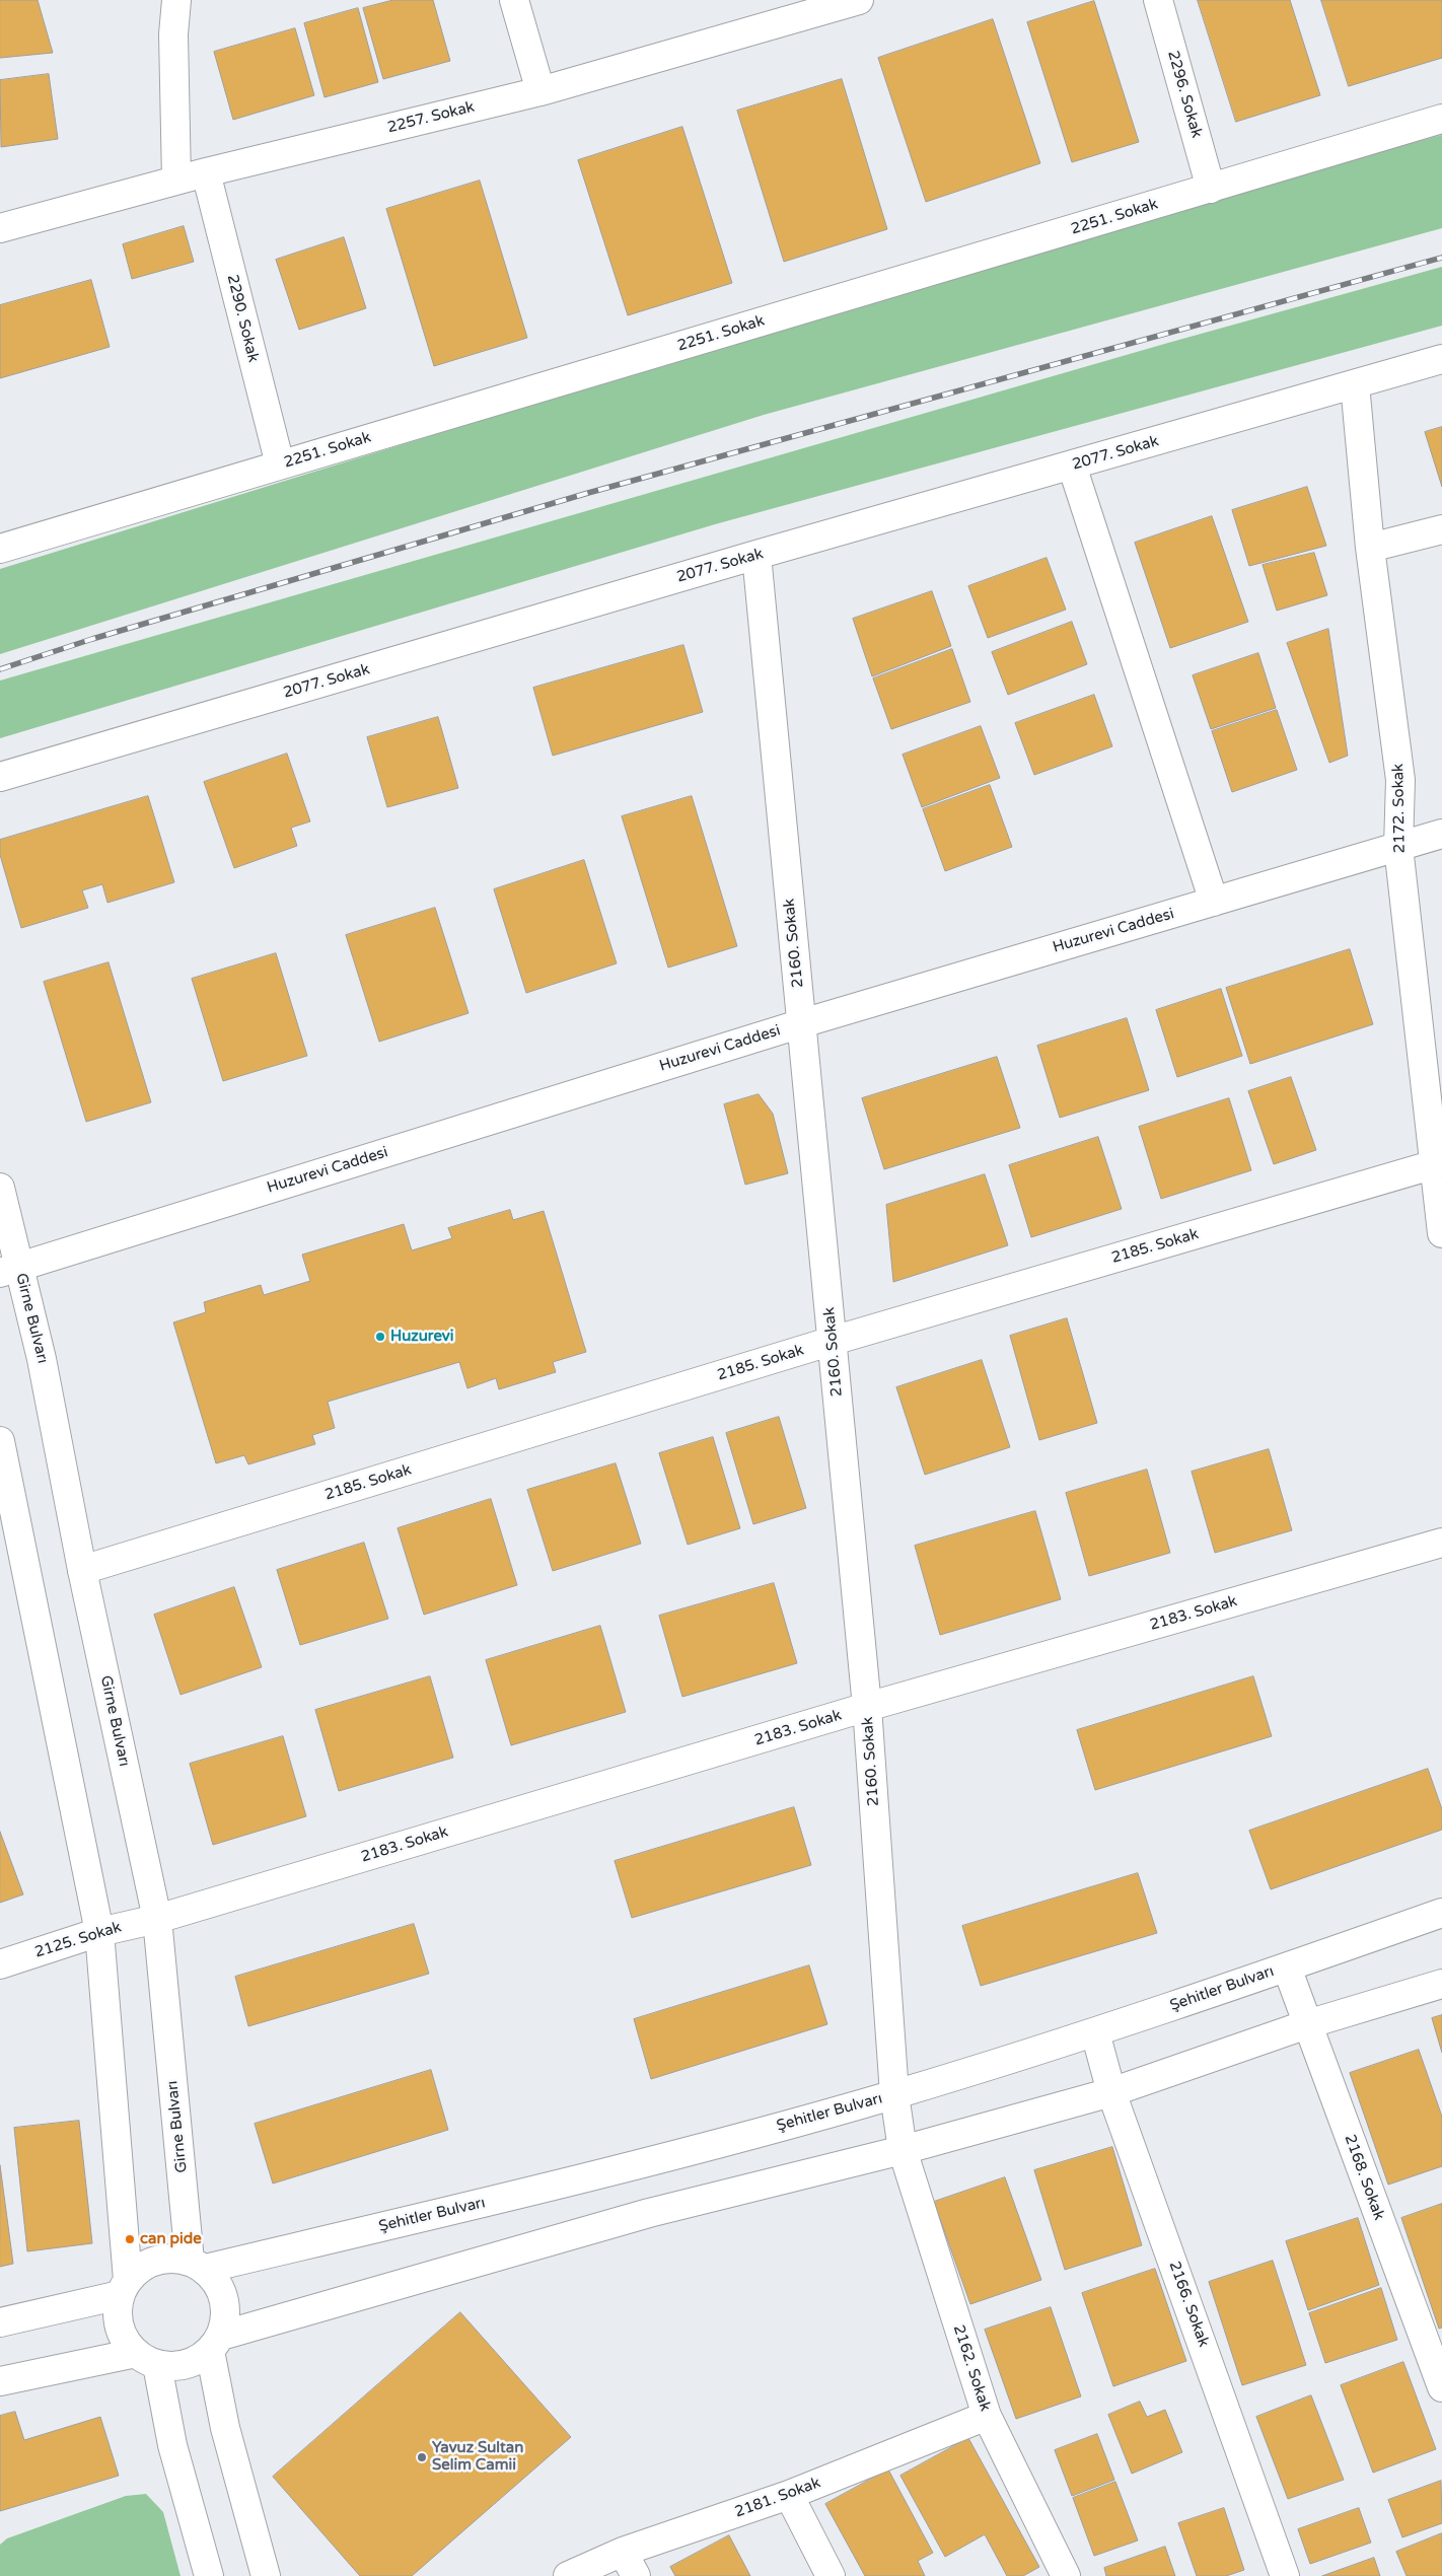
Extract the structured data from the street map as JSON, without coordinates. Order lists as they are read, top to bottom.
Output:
{
  "streets": {
    "street": [
      "2296. Sokak",
      "2257. Sokak",
      "2251. Sokak",
      "2290. Sokak",
      "2077. Sokak",
      "2172. Sokak",
      "Huzurevi Caddesi",
      "2160. Sokak",
      "2185. Sokak",
      "Girne Bulvarı",
      "2183. Sokak",
      "2125. Sokak",
      "Şehitler Bulvarı",
      "2168. Sokak",
      "2166. Sokak",
      "2162. Sokak",
      "2181. Sokak"
    ]
  },
  "crossings": [
    ["2296. Sokak", "2251. Sokak"],
    ["2257. Sokak", "2290. Sokak"],
    ["2251. Sokak", "2290. Sokak"],
    ["2077. Sokak", "2172. Sokak"],
    ["2077. Sokak", "2160. Sokak"],
    ["2172. Sokak", "Huzurevi Caddesi"],
    ["2172. Sokak", "2185. Sokak"],
    ["Huzurevi Caddesi", "2160. Sokak"],
    ["Huzurevi Caddesi", "Girne Bulvarı"],
    ["2160. Sokak", "2185. Sokak"],
    ["2160. Sokak", "2183. Sokak"],
    ["2160. Sokak", "Şehitler Bulvarı"],
    ["2160. Sokak", "2162. Sokak"],
    ["2185. Sokak", "Girne Bulvarı"],
    ["Girne Bulvarı", "2183. Sokak"],
    ["Girne Bulvarı", "2125. Sokak"],
    ["Girne Bulvarı", "Şehitler Bulvarı"],
    ["2183. Sokak", "2125. Sokak"],
    ["Şehitler Bulvarı", "2168. Sokak"],
    ["Şehitler Bulvarı", "2166. Sokak"],
    ["2162. Sokak", "2181. Sokak"]
  ],
  "places": ["Huzurevi", "can pide", "Yavuz Sultan Selim Camii"]
}
